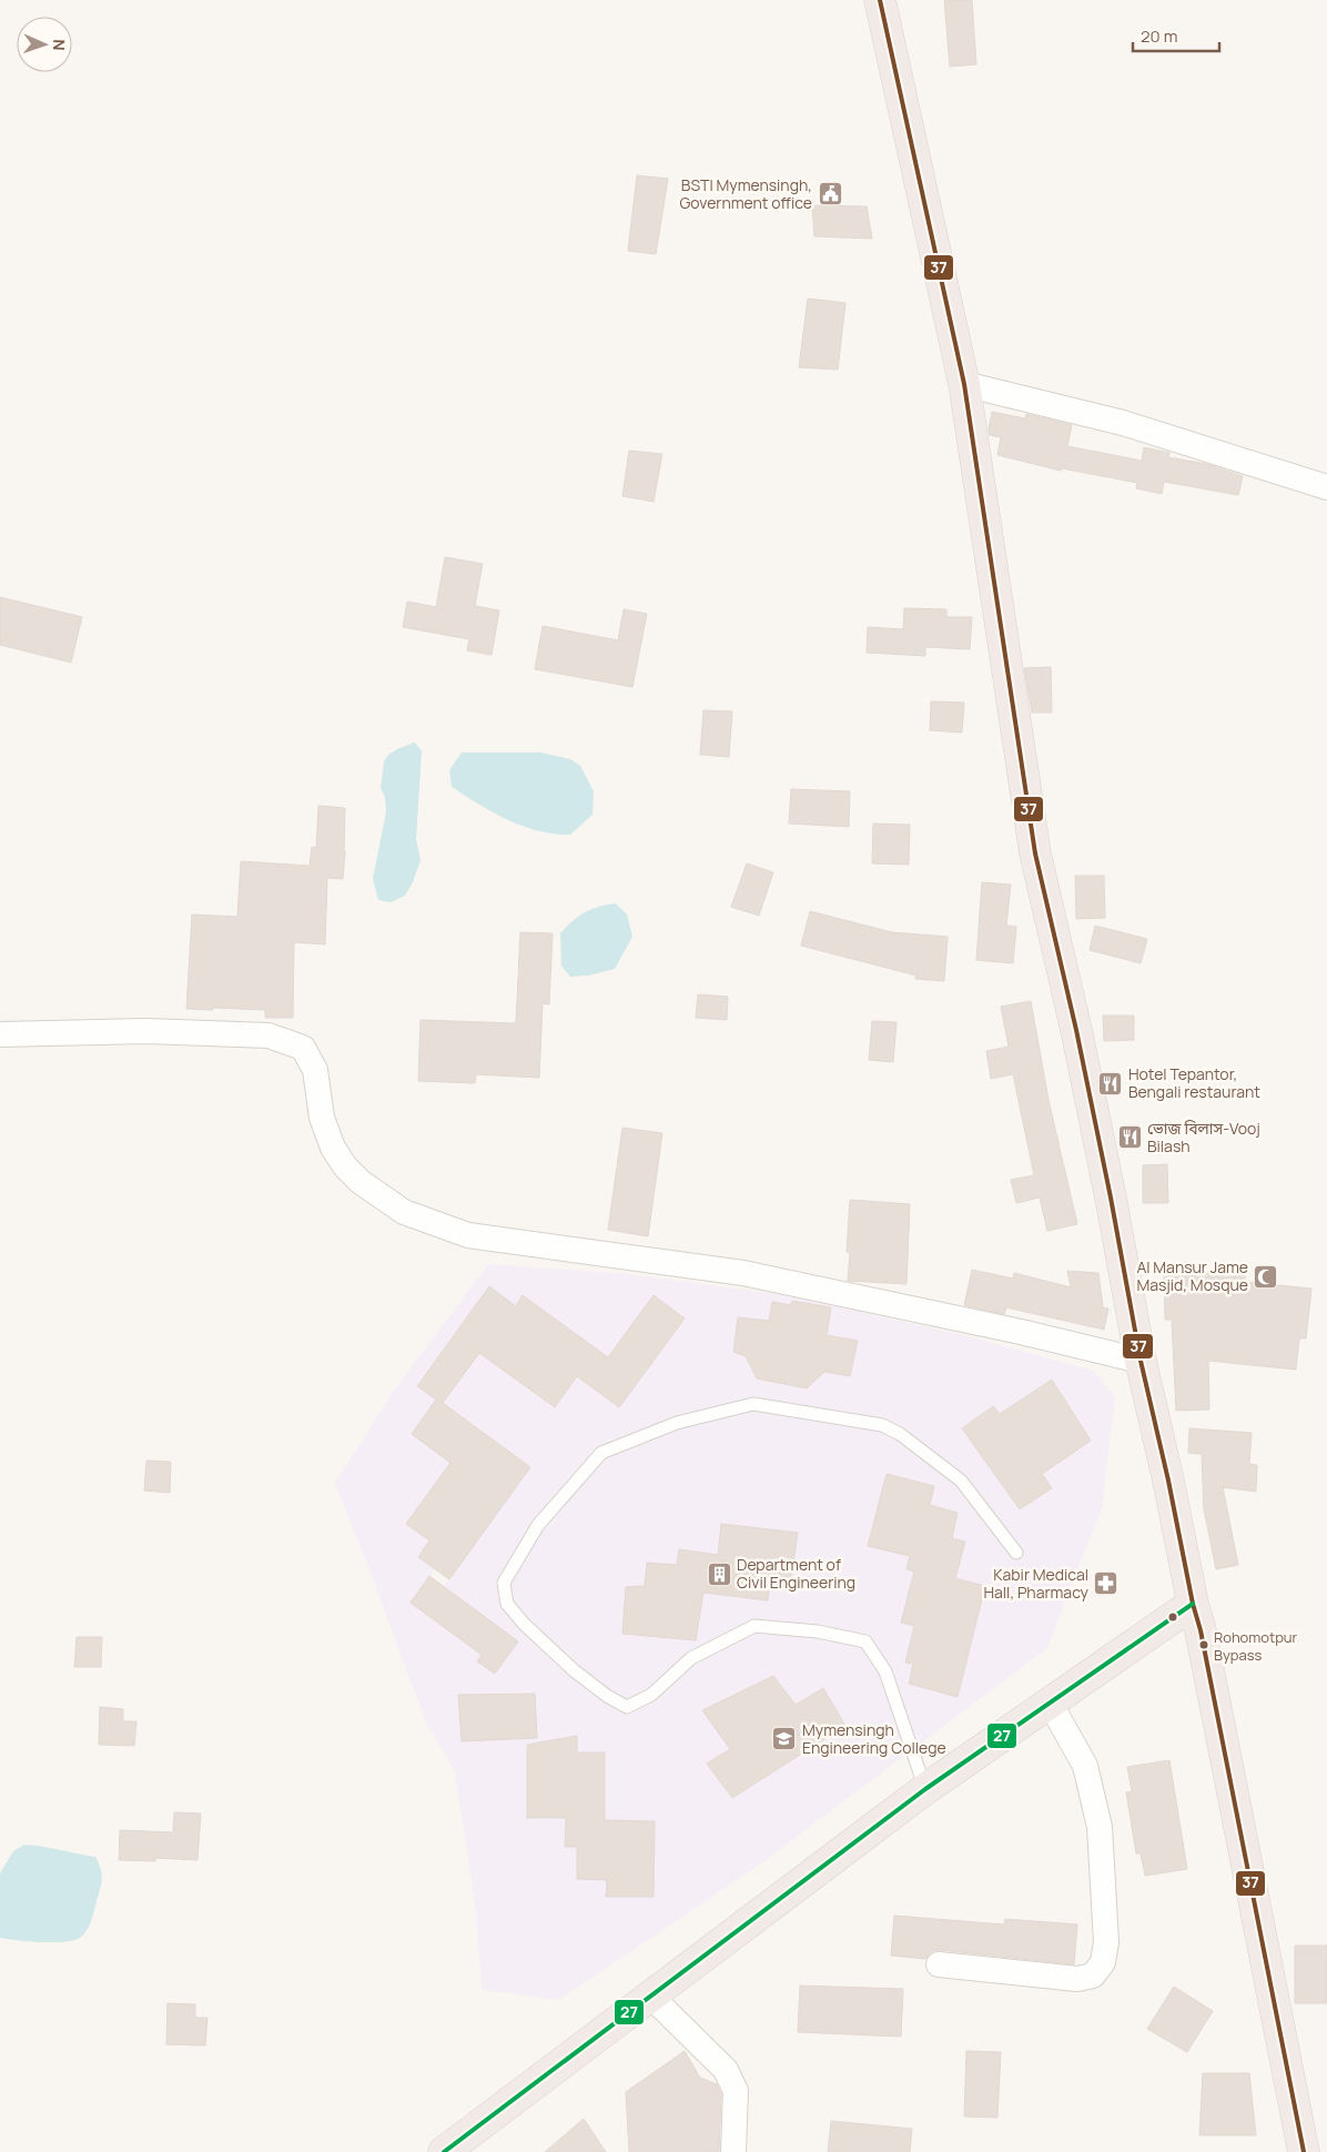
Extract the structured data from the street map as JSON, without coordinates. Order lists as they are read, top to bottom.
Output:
{
  "places": {
    "public building": ["BSTI Mymensingh, Government office"],
    "restaurant": ["Hotel Tepantor, Bengali restaurant", "ভোজ বিলাস-Vooj Bilash"],
    "mosque": ["Al Mansur Jame Masjid, Mosque"],
    "building": ["Department of Civil Engineering"],
    "pharmacy": ["Kabir Medical Hall, Pharmacy"],
    "other": ["Rohomotpur Bypass"],
    "school or university": ["Mymensingh Engineering College"]
  },
  "lines": ["transit line 37", "transit line 27"],
  "scale_bar": "20 m",
  "north": "right"
}
